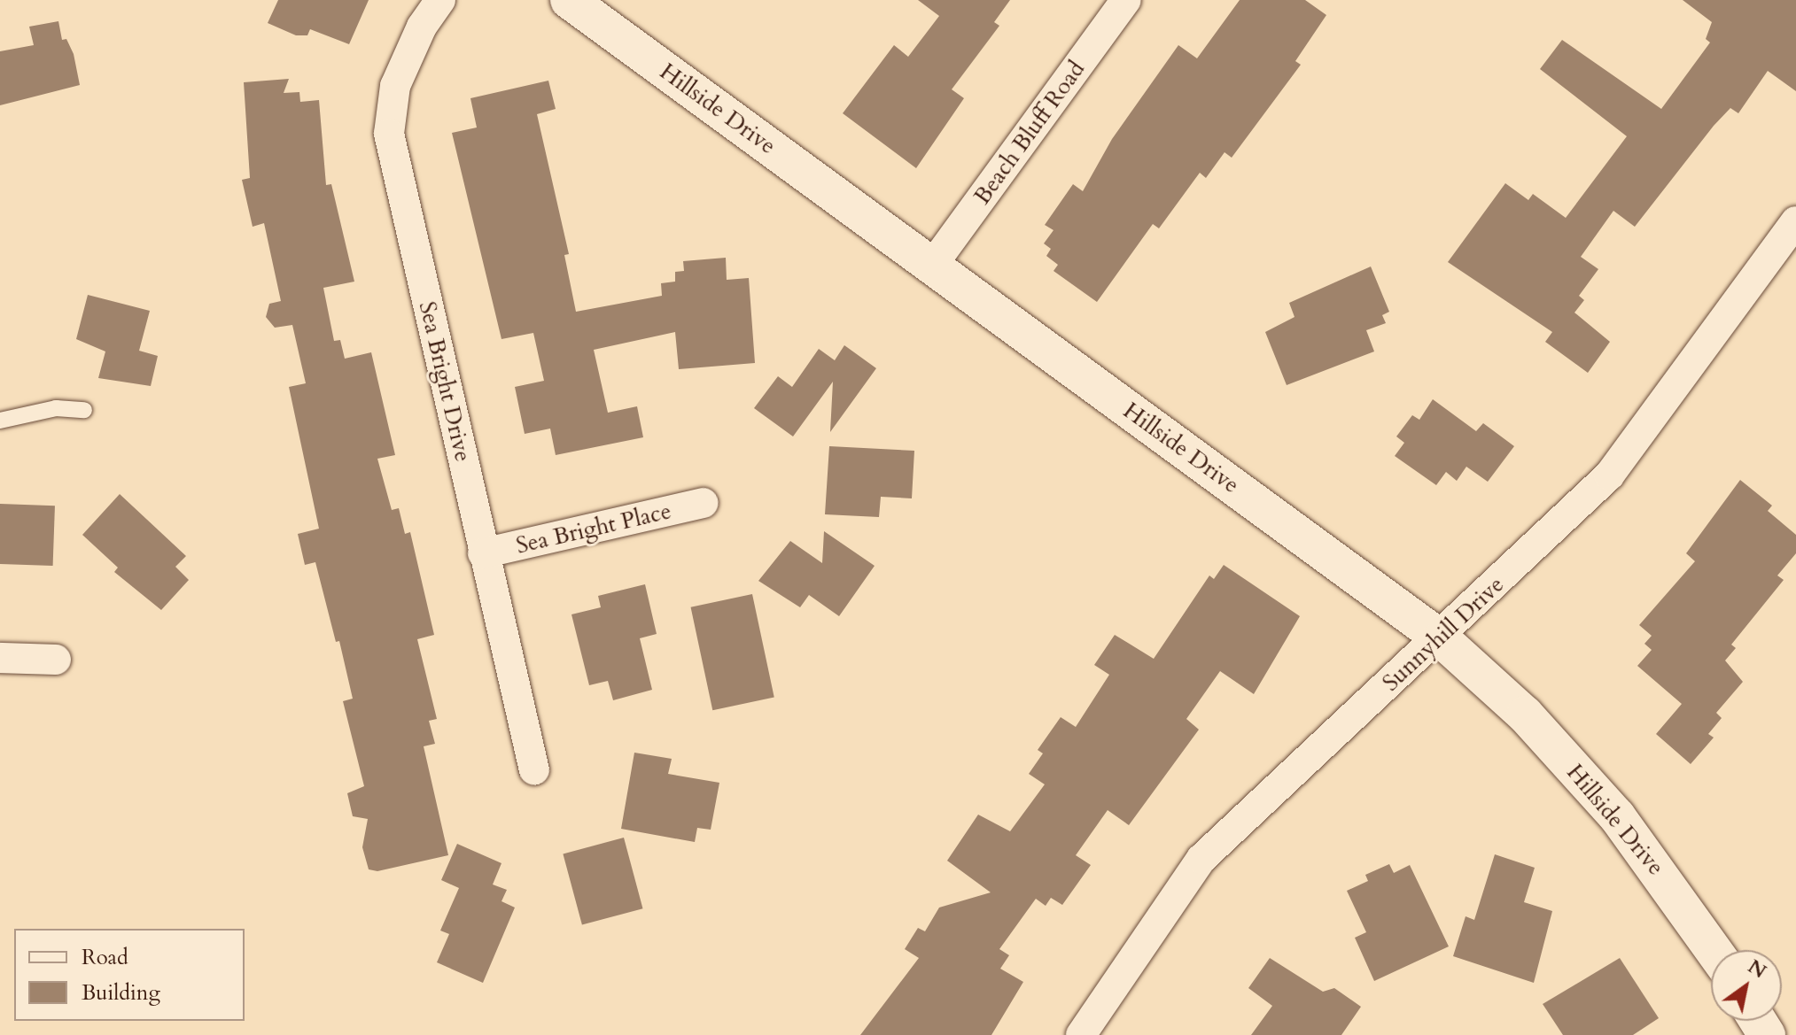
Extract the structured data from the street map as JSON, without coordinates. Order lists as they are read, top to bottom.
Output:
{
  "streets": {
    "street": [
      "Hillside Drive",
      "Beach Bluff Road",
      "Sea Bright Drive",
      "Sea Bright Place",
      "Sunnyhill Drive"
    ]
  },
  "crossings": [
    ["Hillside Drive", "Beach Bluff Road"],
    ["Hillside Drive", "Sunnyhill Drive"],
    ["Sea Bright Drive", "Sea Bright Place"]
  ],
  "legend": ["Road", "Building"],
  "north": "top right"
}
